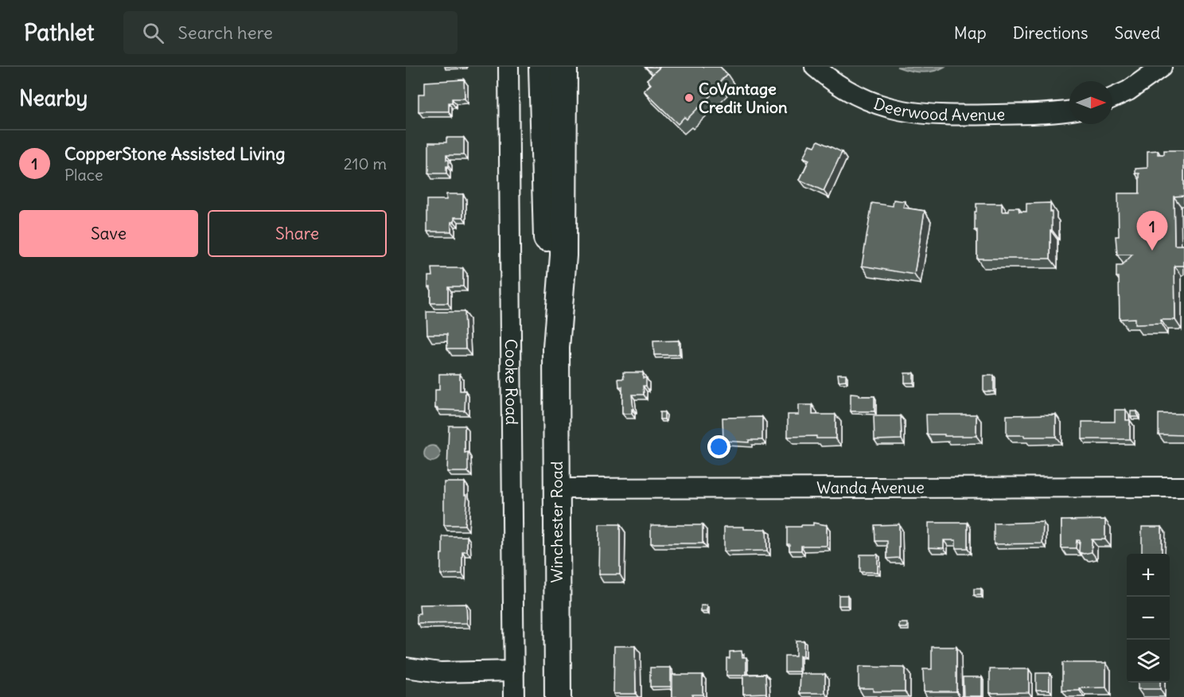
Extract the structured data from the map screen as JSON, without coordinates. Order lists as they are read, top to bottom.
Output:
{
  "streets": {
    "main road": ["Winchester Road"],
    "street": ["Deerwood Avenue", "Cooke Road", "Wanda Avenue"]
  },
  "crossings": [
    ["Wanda Avenue", "Winchester Road"]
  ],
  "places": ["CoVantage Credit Union"],
  "north": "right",
  "page": {
    "header": "Pathlet",
    "search": "Search here",
    "nav": ["Map", "Directions", "Saved"],
    "heading": "Nearby",
    "list": [
      {
        "mark": "1",
        "name": "CopperStone Assisted Living",
        "note": "Place",
        "value": "210 m"
      }
    ],
    "buttons": ["Save", "Share"],
    "pins": "1",
    "map_buttons": ["+", "−"]
  }
}
